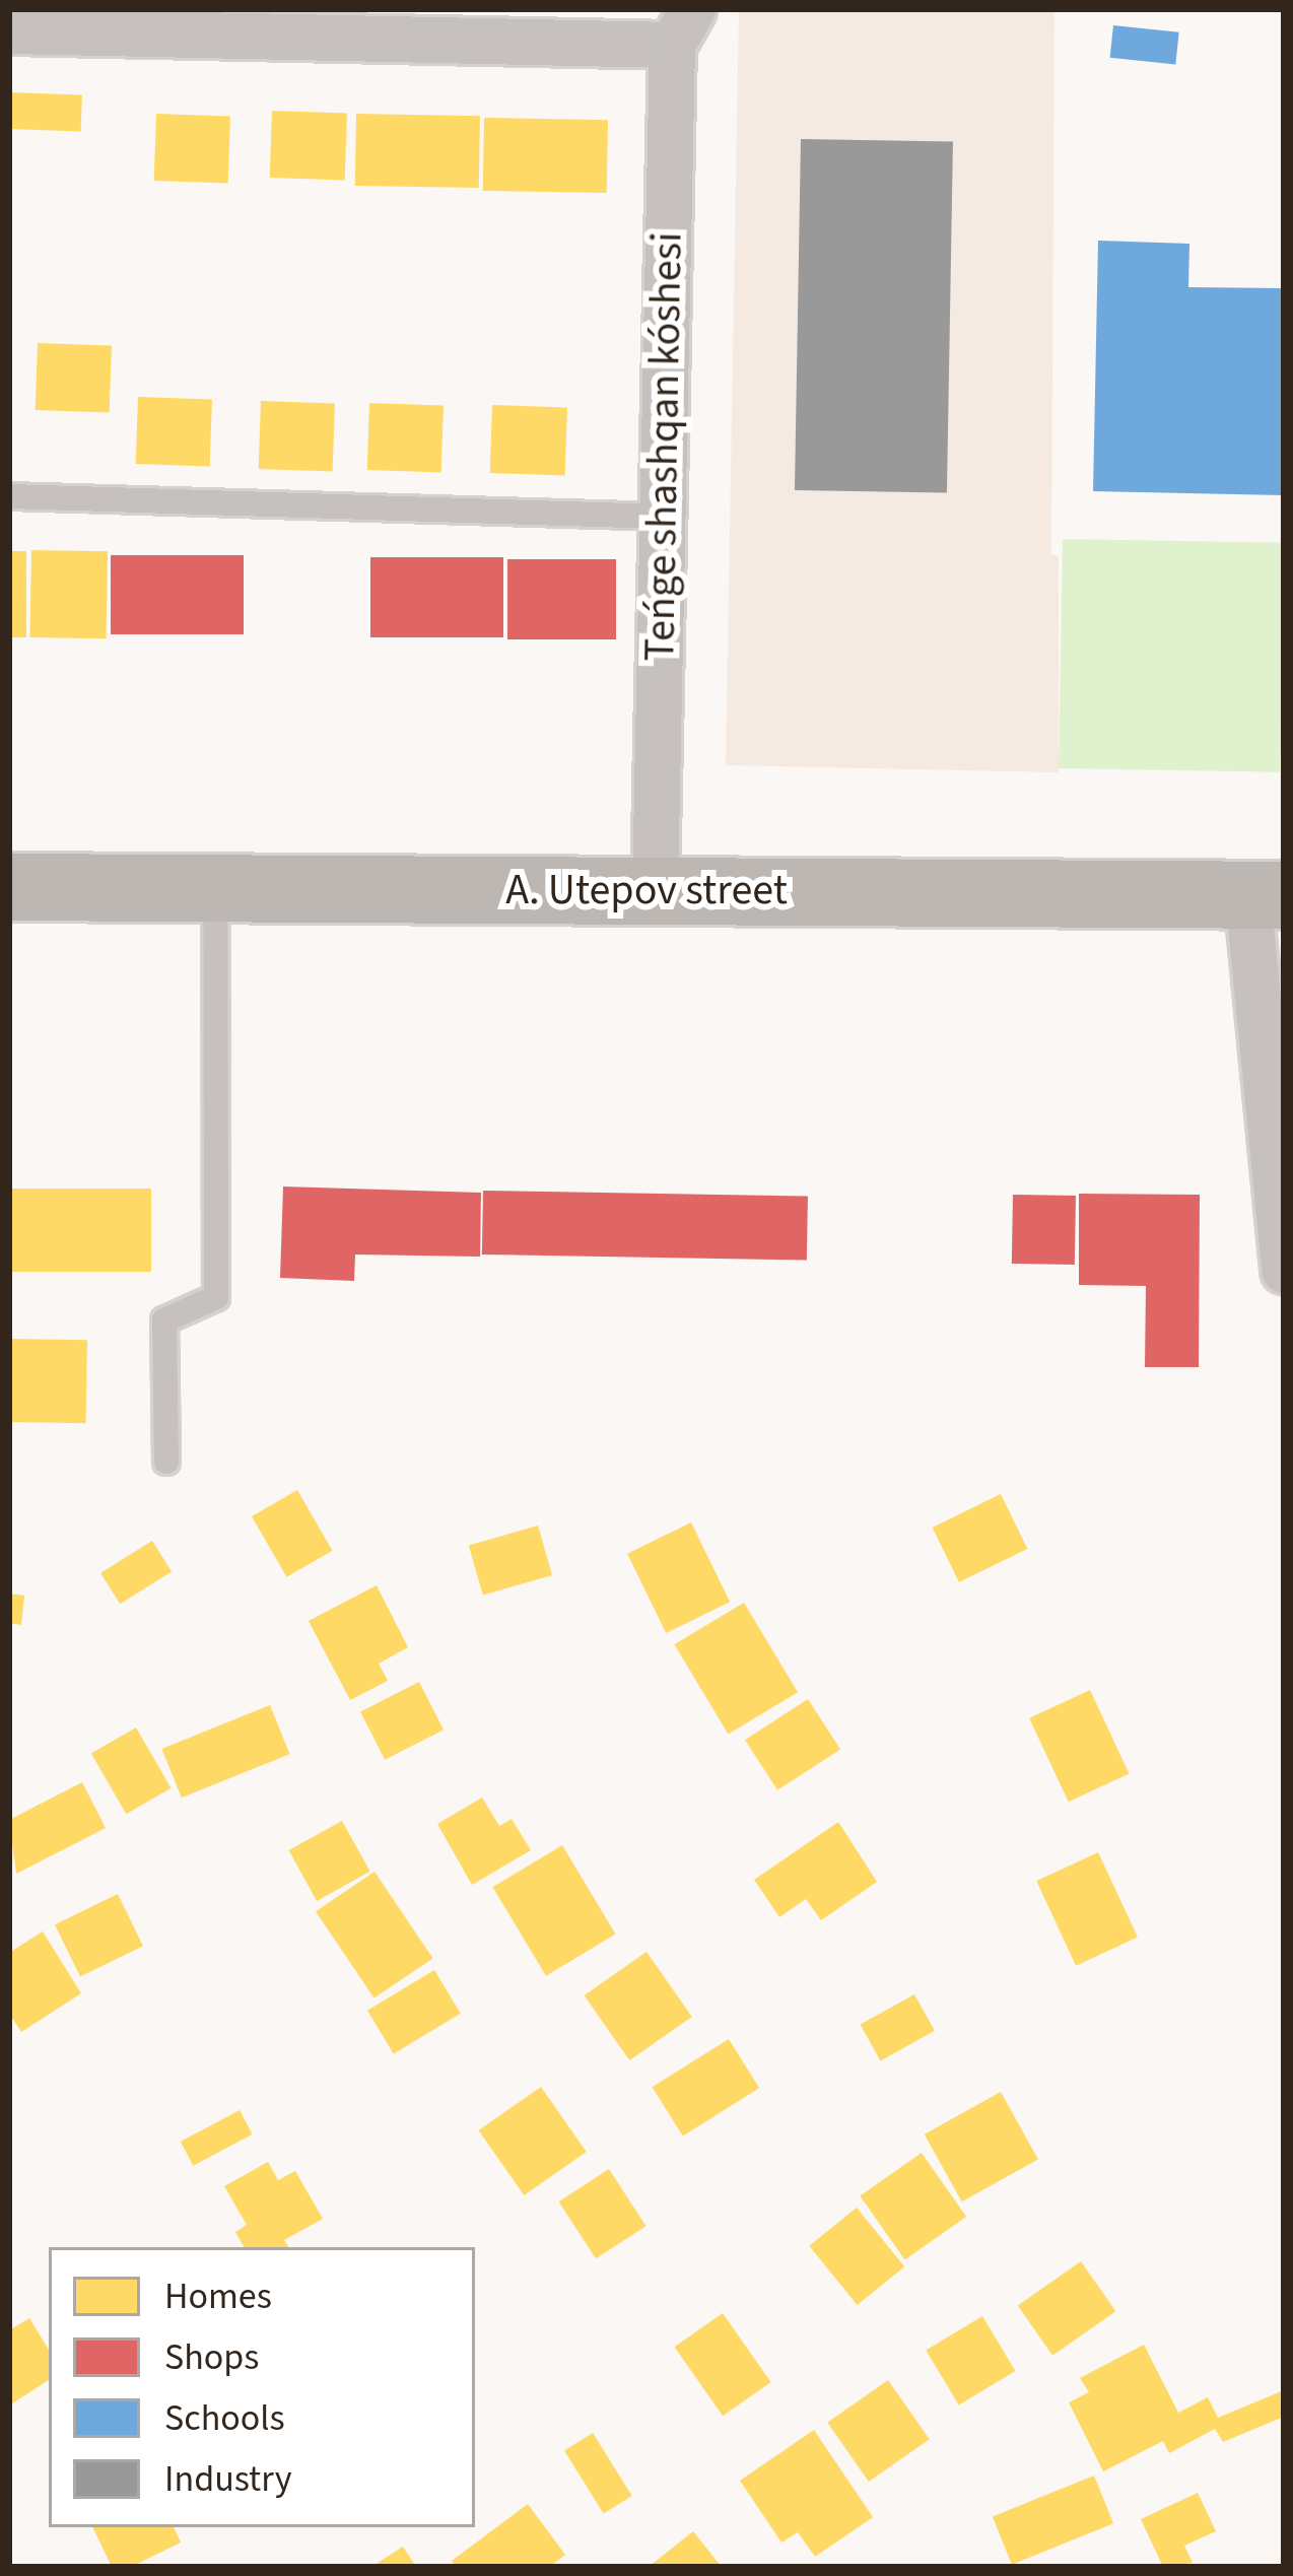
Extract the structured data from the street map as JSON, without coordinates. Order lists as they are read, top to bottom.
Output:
{
  "streets": {
    "main road": ["A. Utepov street"],
    "street": ["Teńge shashqan kóshesi"]
  },
  "crossings": [
    ["Teńge shashqan kóshesi", "A. Utepov street"]
  ],
  "legend": [
    "Homes",
    "Shops",
    "Schools",
    "Industry"
  ]
}
